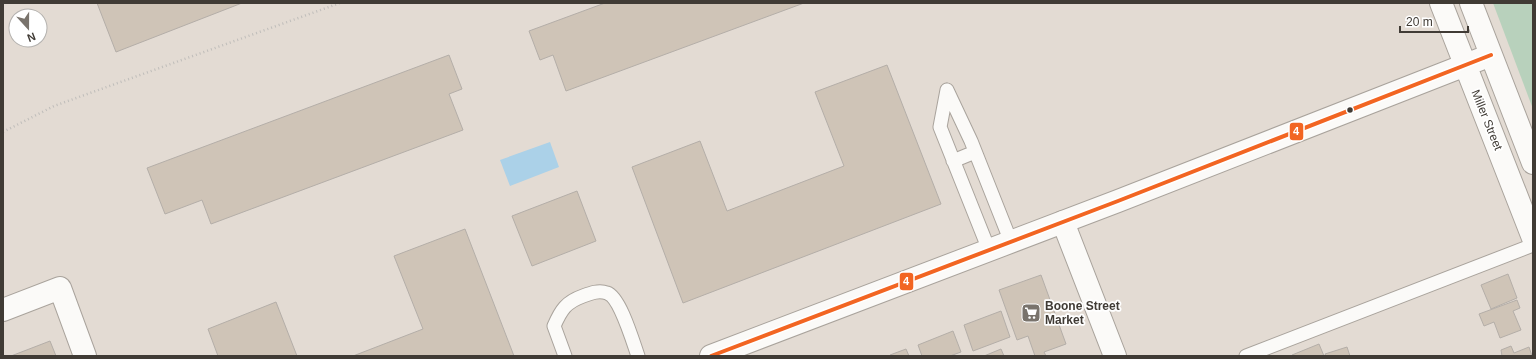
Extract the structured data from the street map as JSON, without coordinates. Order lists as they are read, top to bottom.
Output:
{
  "streets": {
    "street": ["Miller Street"]
  },
  "places": {
    "supermarket": ["Boone Street Market"]
  },
  "lines": ["transit line 4"],
  "scale_bar": "20 m",
  "north": "bottom"
}
